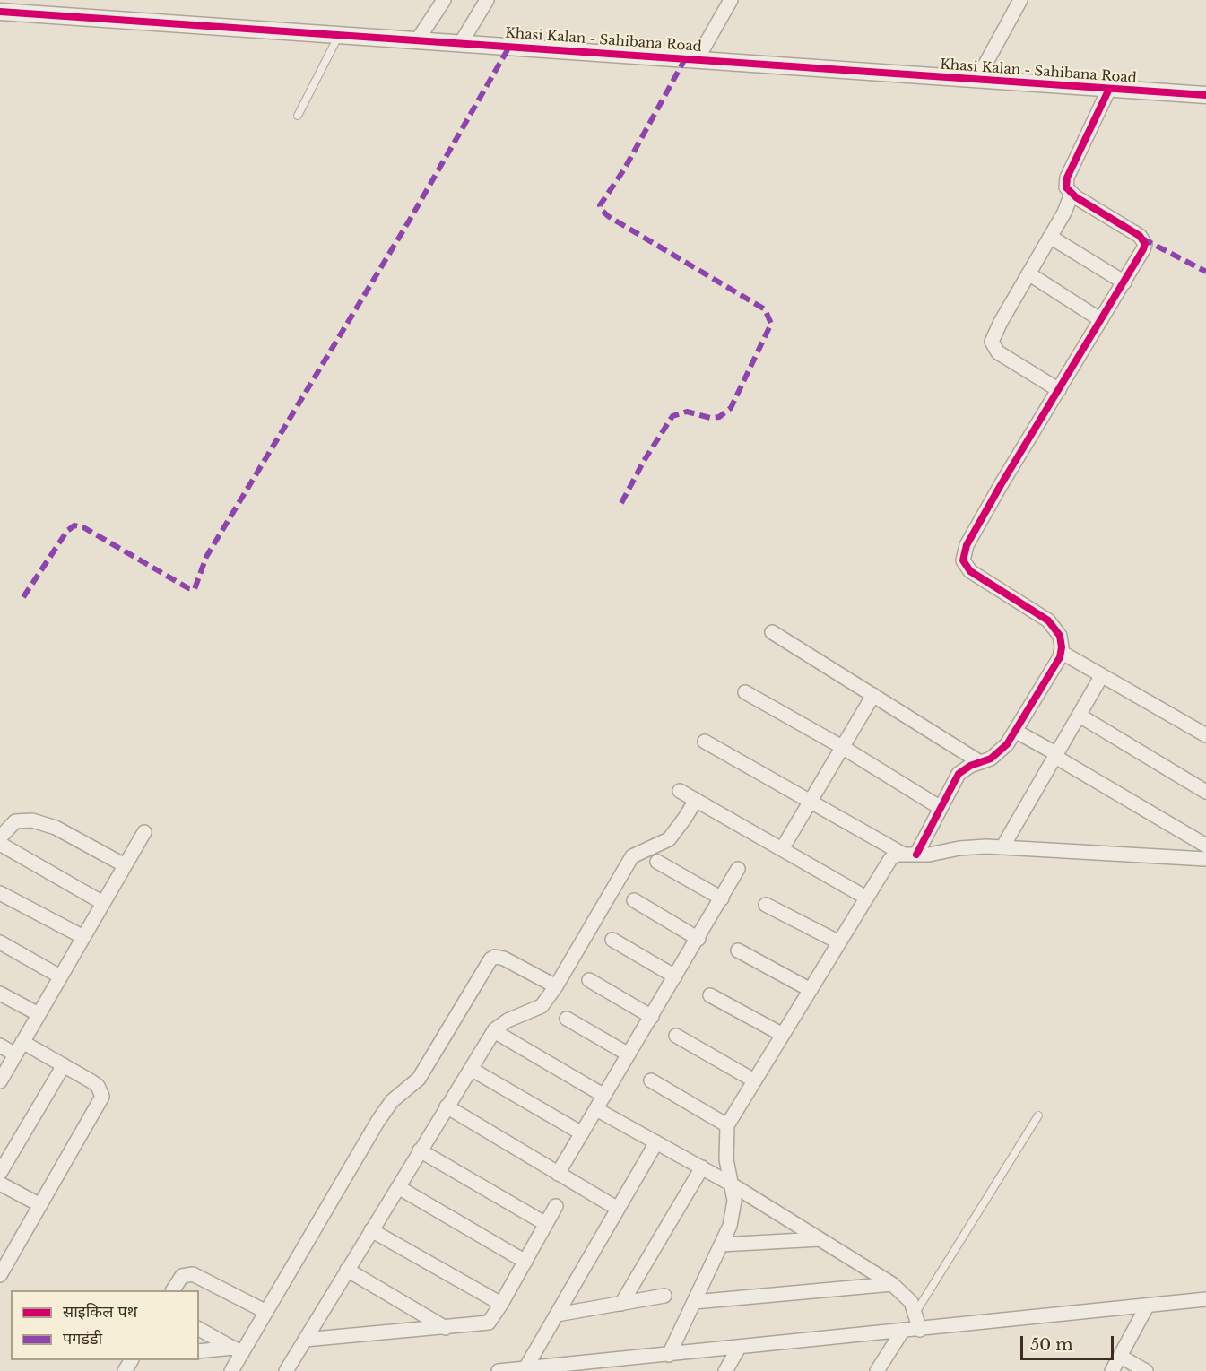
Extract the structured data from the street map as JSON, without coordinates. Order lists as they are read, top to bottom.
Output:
{
  "streets": {
    "street": ["Khasi Kalan - Sahibana Road"]
  },
  "legend": ["साइकिल पथ", "पगडंडी"],
  "scale_bar": "50 m"
}
